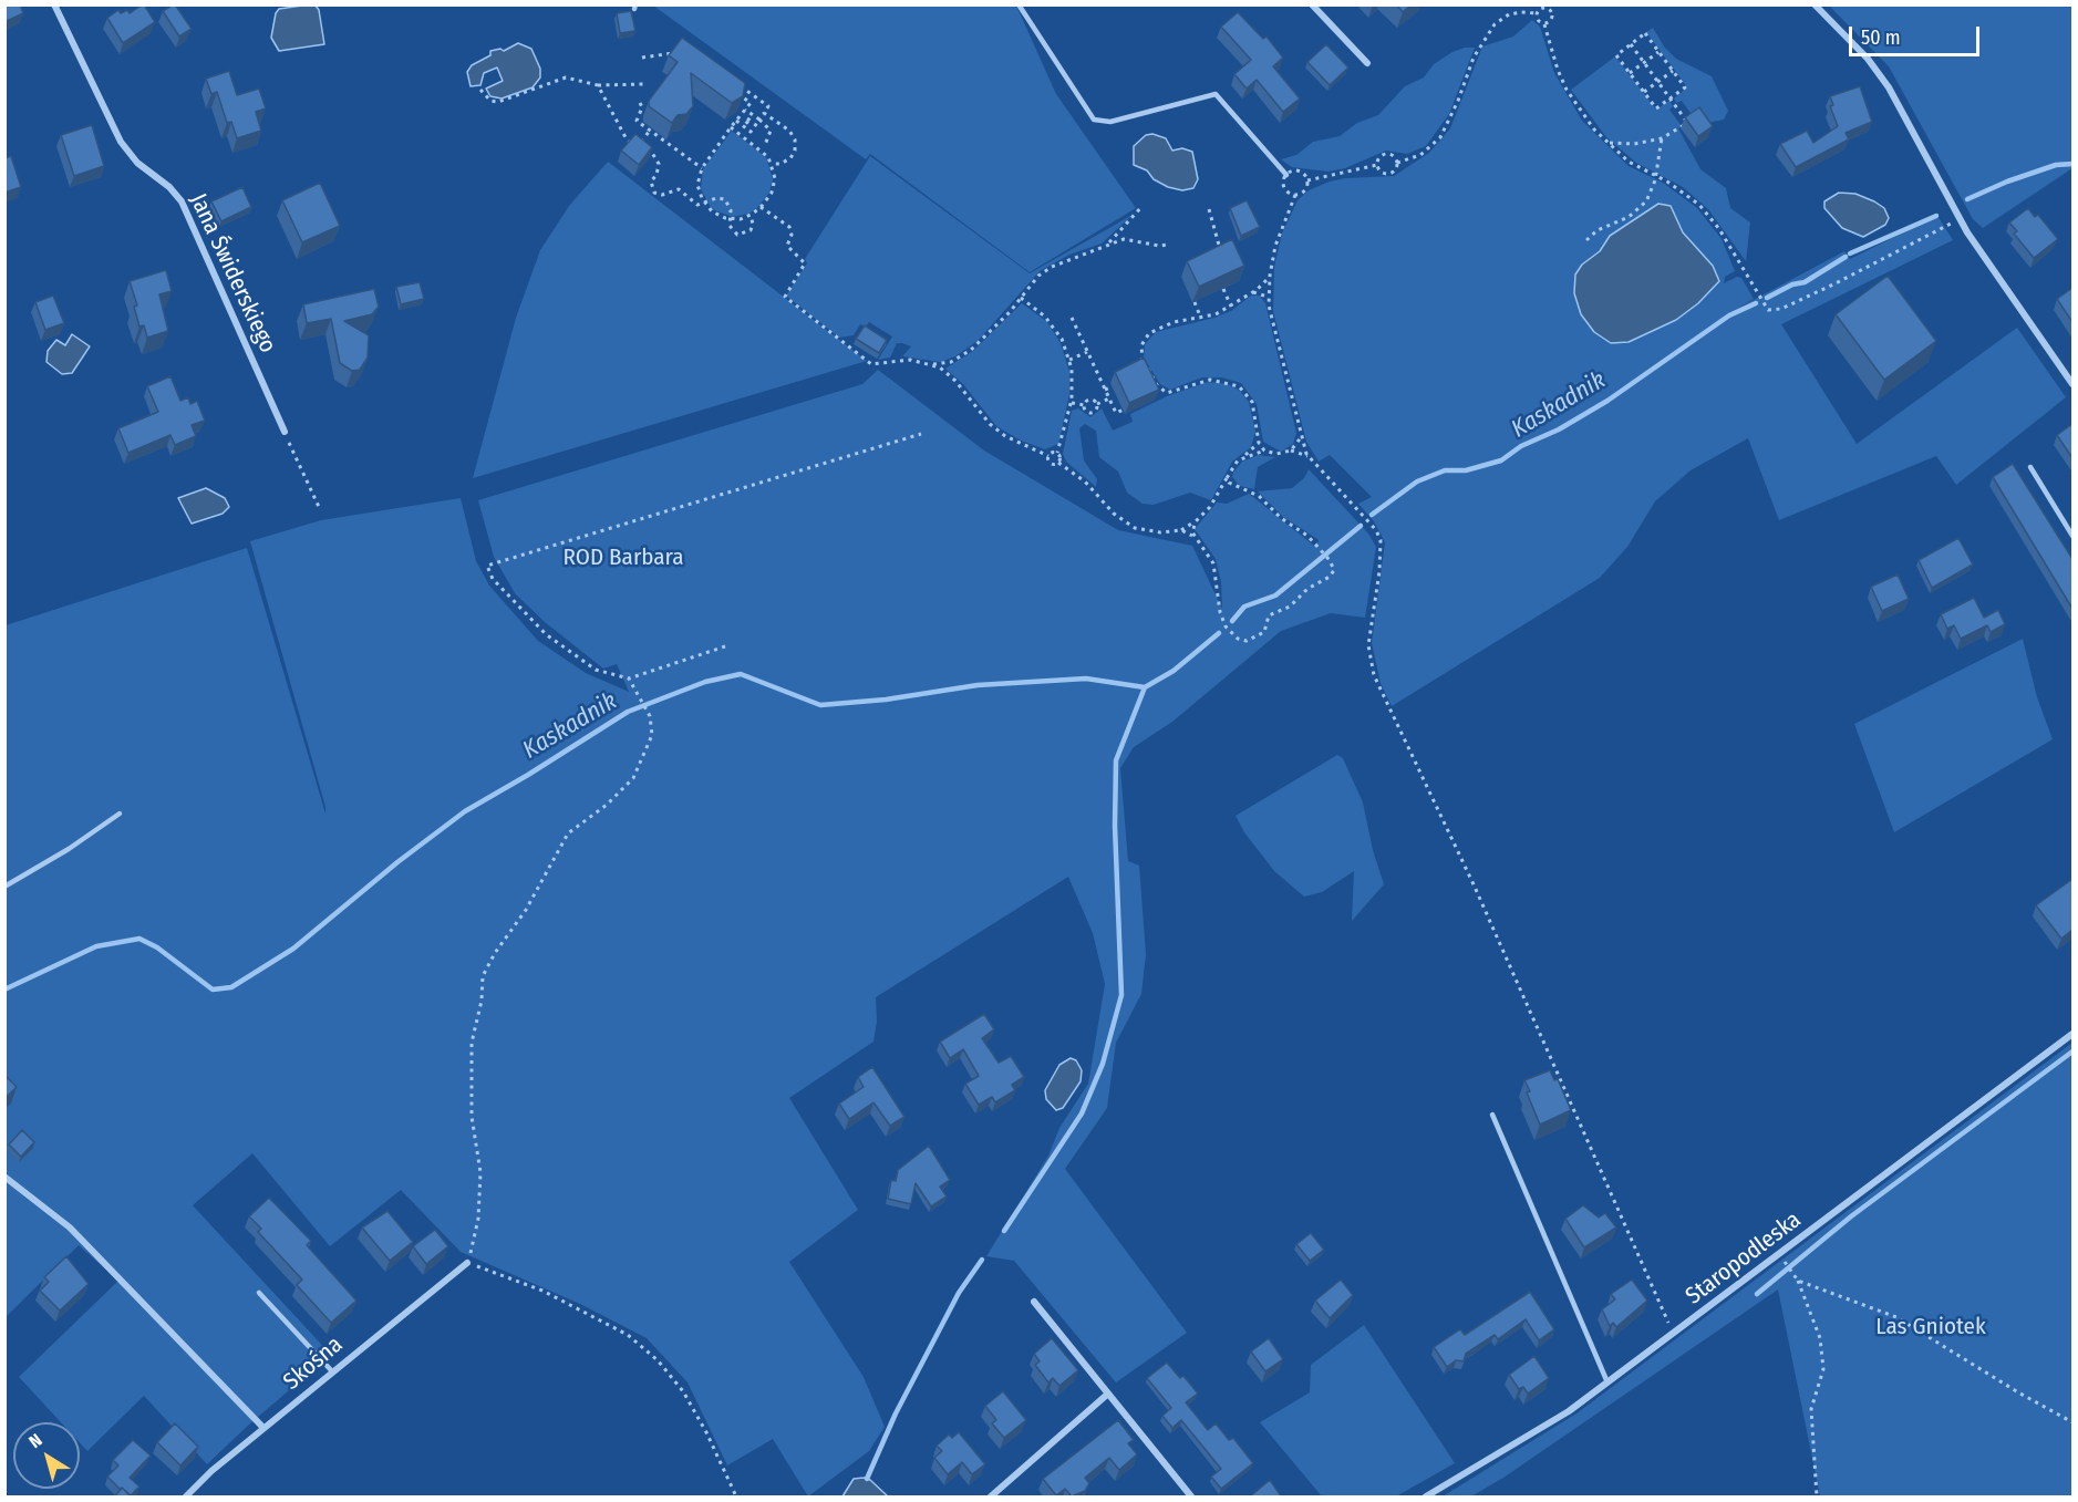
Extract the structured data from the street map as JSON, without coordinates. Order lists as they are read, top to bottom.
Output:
{
  "streets": {
    "street": ["Jana Świderskiego", "Staropodleska", "Skośna"]
  },
  "water": ["Kaskadnik"],
  "parks": ["ROD Barbara", "Las Gniotek"],
  "scale_bar": "50 m",
  "north": "top left"
}
